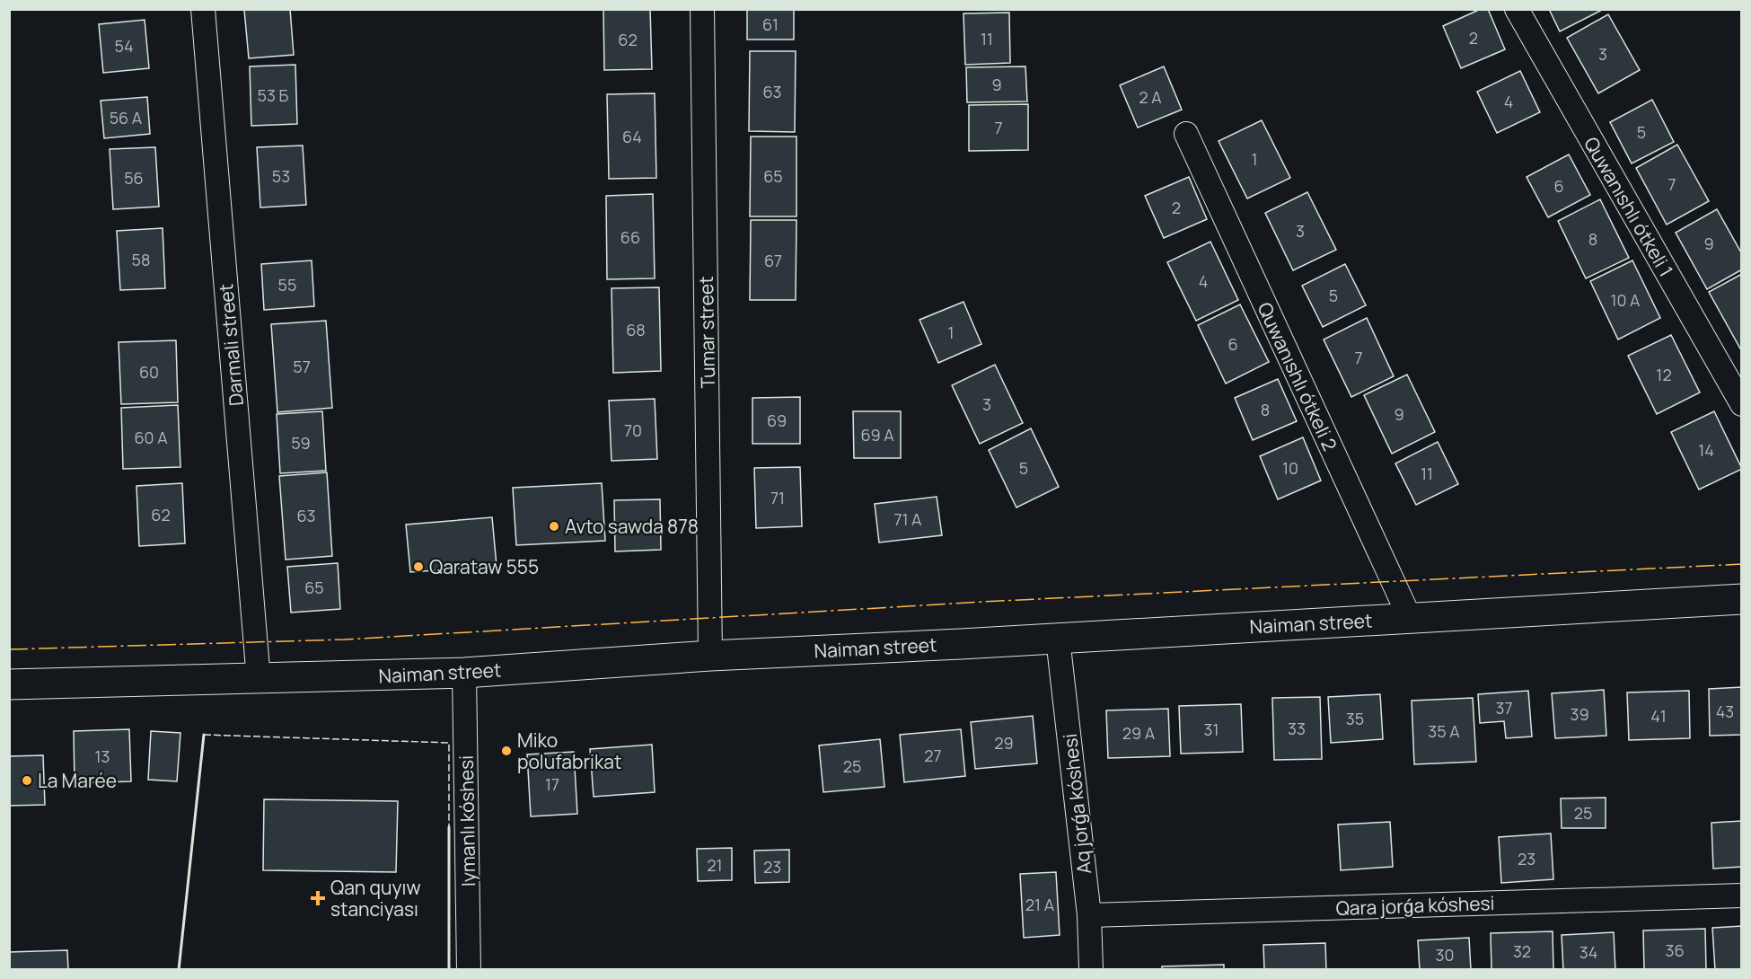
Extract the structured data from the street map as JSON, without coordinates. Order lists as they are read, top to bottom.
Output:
{
  "streets": {
    "main road": ["Naiman street"],
    "street": [
      "Quwanıshlı ótkeli 1",
      "Tumar street",
      "Darmali street",
      "Quwanıshlı ótkeli 2",
      "Aq jorǵa kóshesi",
      "Iymanlı kóshesi",
      "Qara jorǵa kóshesi"
    ]
  },
  "crossings": [
    ["Tumar street", "Naiman street"],
    ["Darmali street", "Naiman street"],
    ["Quwanıshlı ótkeli 2", "Naiman street"],
    ["Naiman street", "Aq jorǵa kóshesi"],
    ["Naiman street", "Iymanlı kóshesi"],
    ["Aq jorǵa kóshesi", "Qara jorǵa kóshesi"]
  ],
  "places": {
    "other": [
      "Avto sawda 878",
      "Qarataw 555",
      "Miko polufabrikat",
      "La Marée"
    ],
    "health": ["Qan quyıw stanciyası"]
  },
  "house_numbers": [
    "61",
    "2",
    "11",
    "62",
    "54",
    "3",
    "9",
    "63",
    "53 Б",
    "2 А",
    "4",
    "56 А",
    "7",
    "5",
    "64",
    "1",
    "53",
    "65",
    "56",
    "7",
    "6",
    "2",
    "3",
    "66",
    "8",
    "9",
    "58",
    "67",
    "4",
    "55",
    "5",
    "10 А",
    "68",
    "1",
    "6",
    "7",
    "57",
    "60",
    "12",
    "3",
    "8",
    "9",
    "69",
    "70",
    "69 А",
    "60 А",
    "59",
    "14",
    "5",
    "10",
    "11",
    "71",
    "62",
    "63",
    "71 А",
    "65",
    "37",
    "43",
    "39",
    "41",
    "35",
    "33",
    "31",
    "35 А",
    "29 А",
    "29",
    "27",
    "13",
    "25",
    "17",
    "25",
    "23",
    "21",
    "23",
    "21 А",
    "36",
    "32",
    "34",
    "30"
  ]
}
